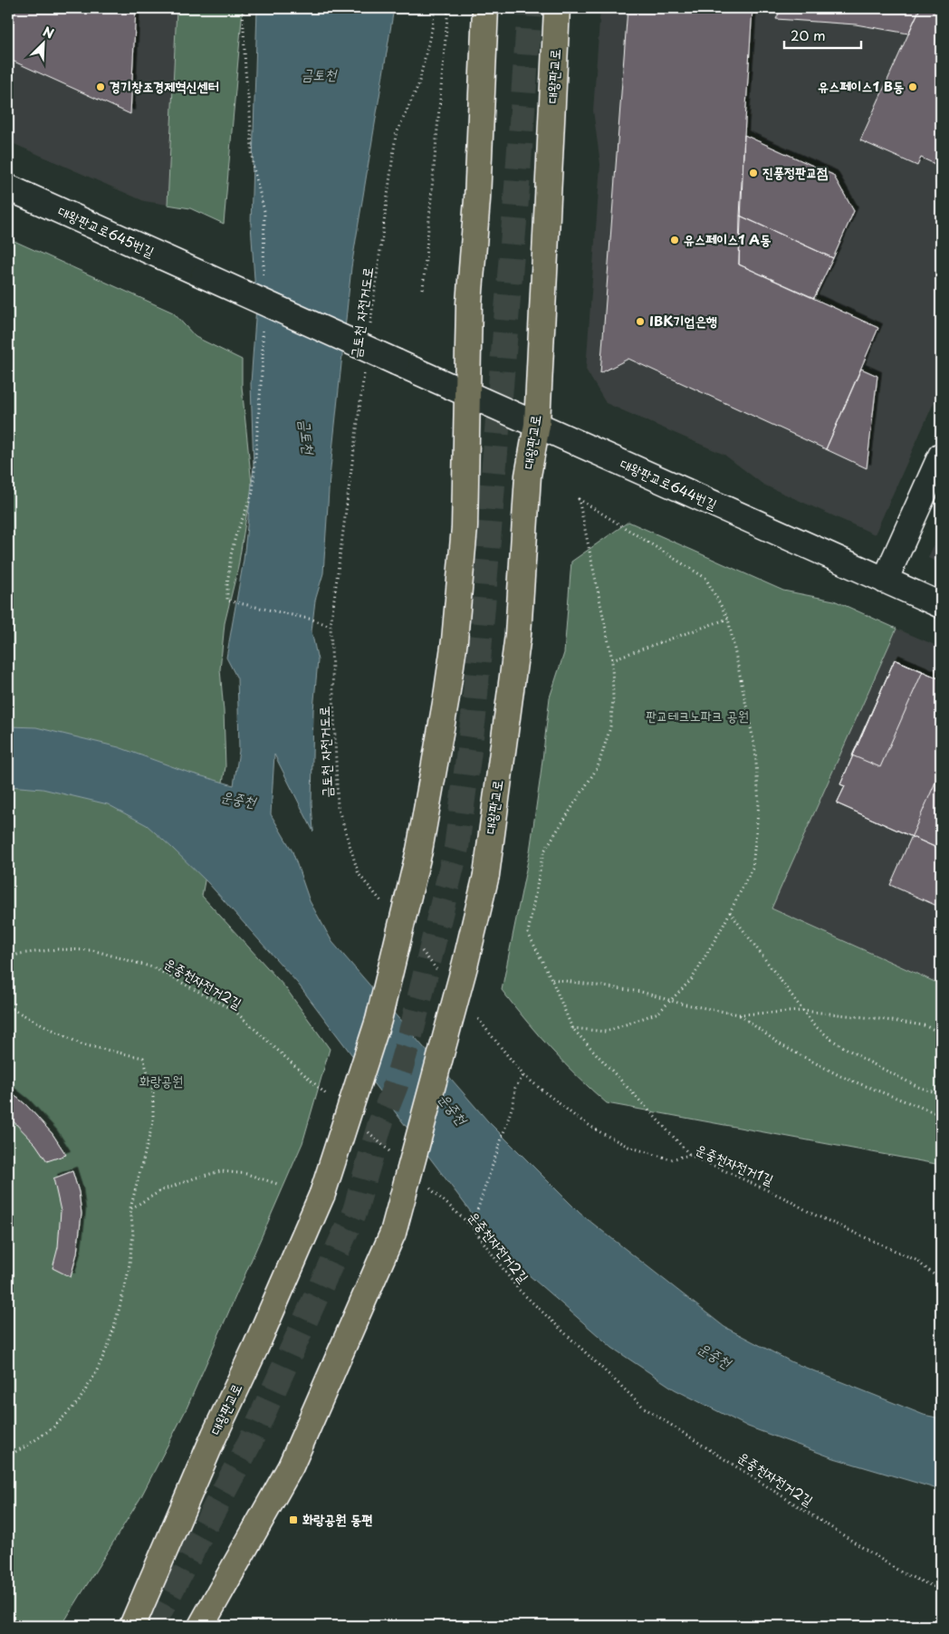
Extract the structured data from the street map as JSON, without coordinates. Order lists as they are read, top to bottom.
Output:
{
  "streets": {
    "main road": ["대왕판교로"],
    "street": ["대왕판교로645번길", "대왕판교로644번길"],
    "path": ["금토천 자전거도로", "운중천자전거2길", "운중천자전거1길"]
  },
  "crossings": [
    ["대왕판교로", "대왕판교로644번길"],
    ["대왕판교로645번길", "대왕판교로644번길"],
    ["운중천자전거2길", "운중천자전거1길"]
  ],
  "water": ["금토천", "운중천"],
  "parks": ["판교테크노파크 공원", "화랑공원"],
  "places": {
    "other": [
      "경기창조경제혁신센터",
      "유스페이스1 B동",
      "진풍정판교점",
      "유스페이스1 A동",
      "IBK기업은행"
    ],
    "transit": ["화랑공원 동편"]
  },
  "scale_bar": "20 m",
  "north": "top right"
}
